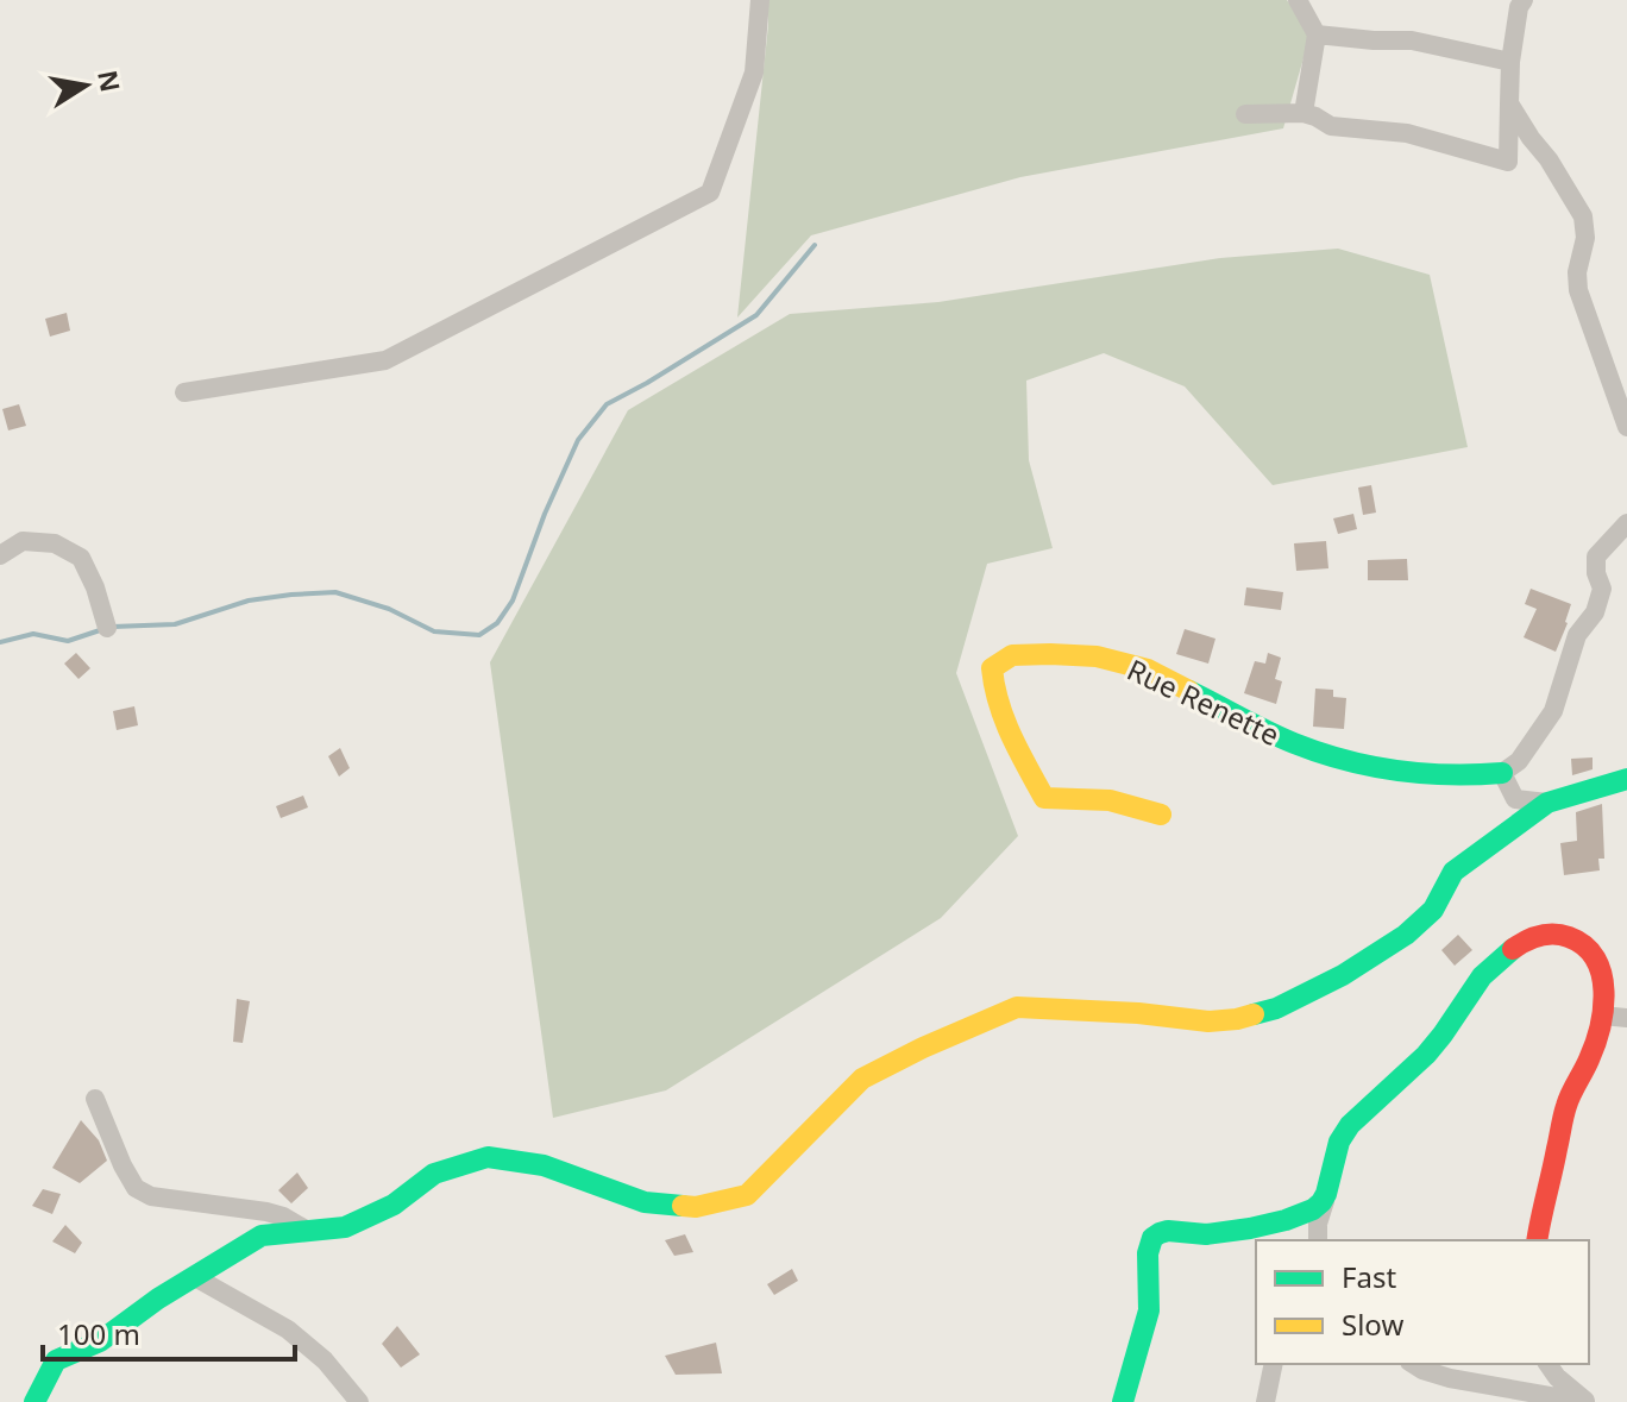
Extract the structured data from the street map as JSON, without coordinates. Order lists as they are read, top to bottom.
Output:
{
  "streets": {
    "street": ["Rue Renette"]
  },
  "legend": ["Fast", "Slow"],
  "scale_bar": "100 m",
  "north": "right"
}
